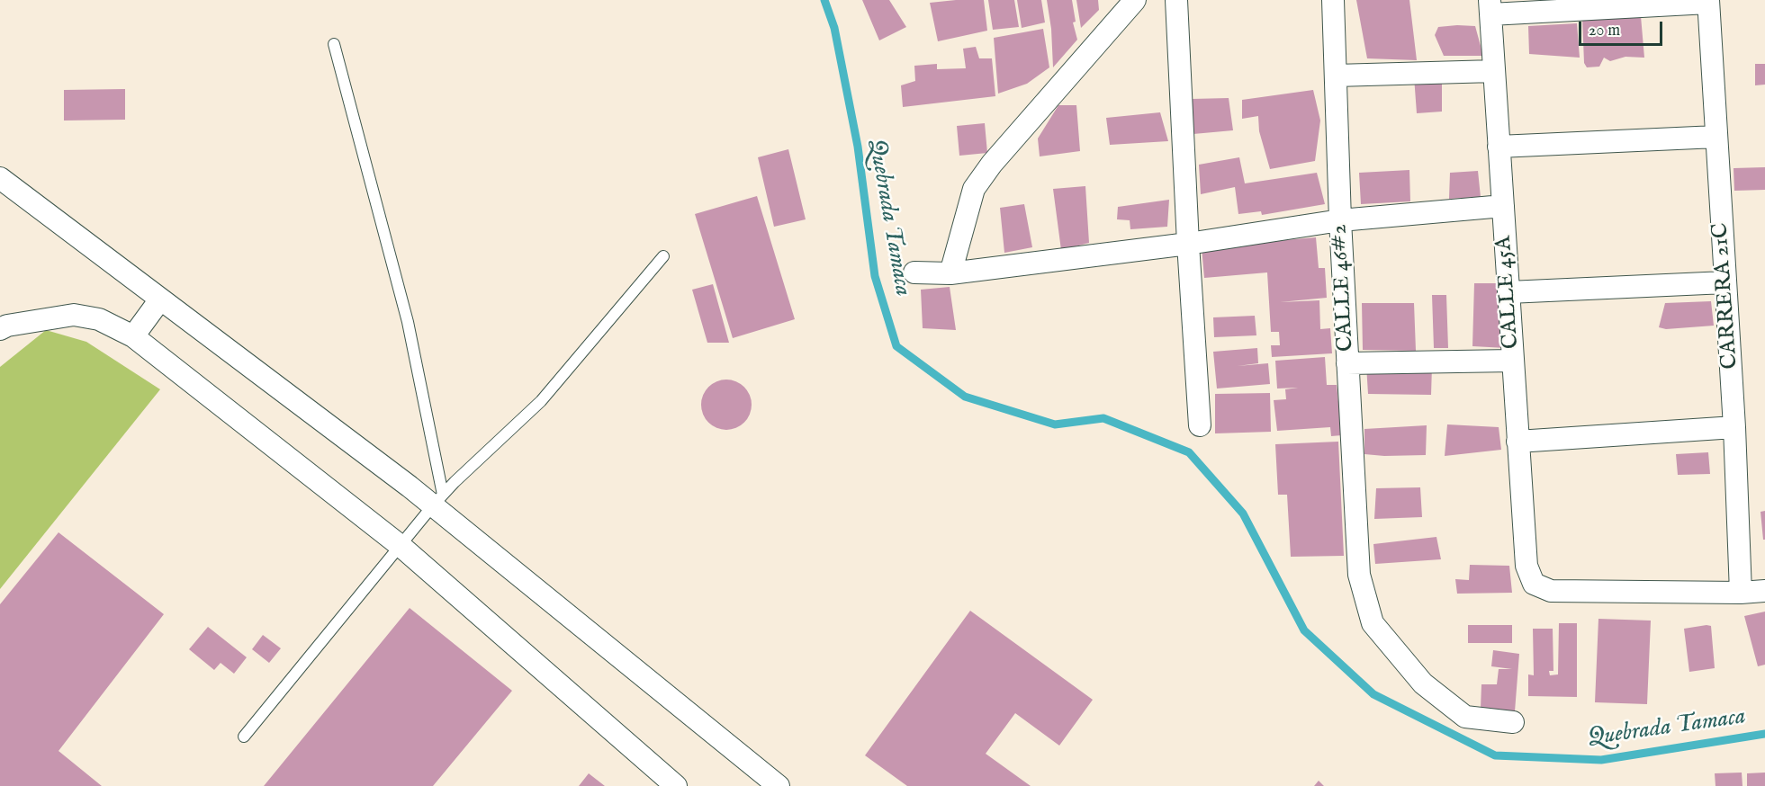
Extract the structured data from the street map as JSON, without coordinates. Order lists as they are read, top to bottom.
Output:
{
  "streets": {
    "street": ["CALLE 46#2", "CALLE 45A", "CARRERA 21C"]
  },
  "crossings": [
    ["CALLE 45A", "CARRERA 21C"]
  ],
  "water": ["Quebrada Tamaca"],
  "scale_bar": "20 m"
}
